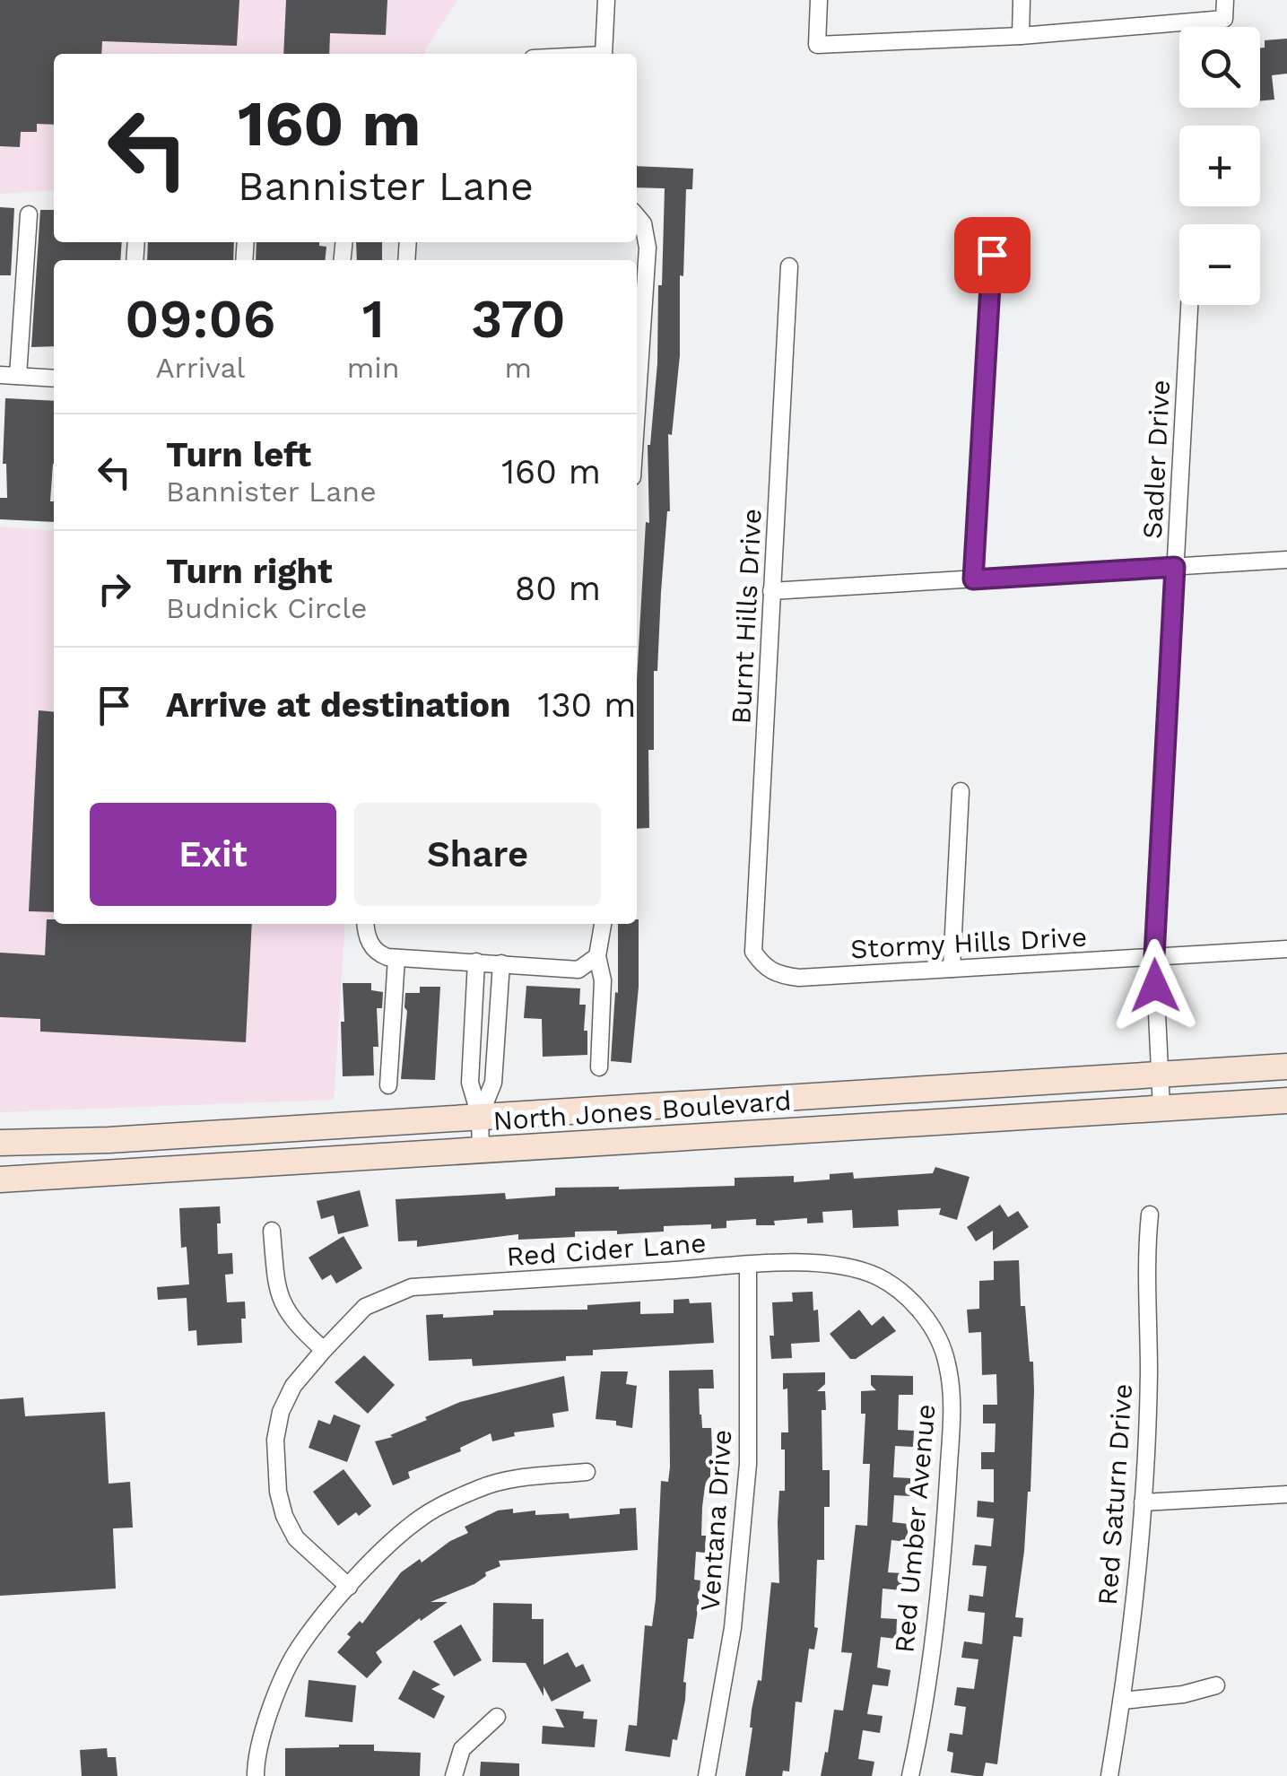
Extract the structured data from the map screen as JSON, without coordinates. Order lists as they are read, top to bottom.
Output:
{
  "streets": {
    "main road": ["North Jones Boulevard"],
    "street": [
      "Sadler Drive",
      "Burnt Hills Drive",
      "Stormy Hills Drive",
      "Red Cider Lane",
      "Red Saturn Drive",
      "Ventana Drive",
      "Red Umber Avenue"
    ]
  },
  "crossings": [
    ["Sadler Drive", "Stormy Hills Drive"],
    ["Sadler Drive", "North Jones Boulevard"],
    ["Burnt Hills Drive", "Stormy Hills Drive"],
    ["Red Cider Lane", "Ventana Drive"],
    ["Red Cider Lane", "Red Umber Avenue"]
  ],
  "page": {
    "map_buttons": ["+", "−"],
    "turn": ["160 m", "Bannister Lane"],
    "eta": [
      "09:06",
      "Arrival",
      "1",
      "min",
      "370",
      "m"
    ],
    "list": [
      {
        "name": "Turn left",
        "note": "Bannister Lane",
        "value": "160 m"
      },
      {
        "name": "Turn right",
        "note": "Budnick Circle",
        "value": "80 m"
      },
      {
        "name": "Arrive at destination",
        "value": "130 m"
      }
    ],
    "buttons": ["Exit", "Share"]
  }
}
